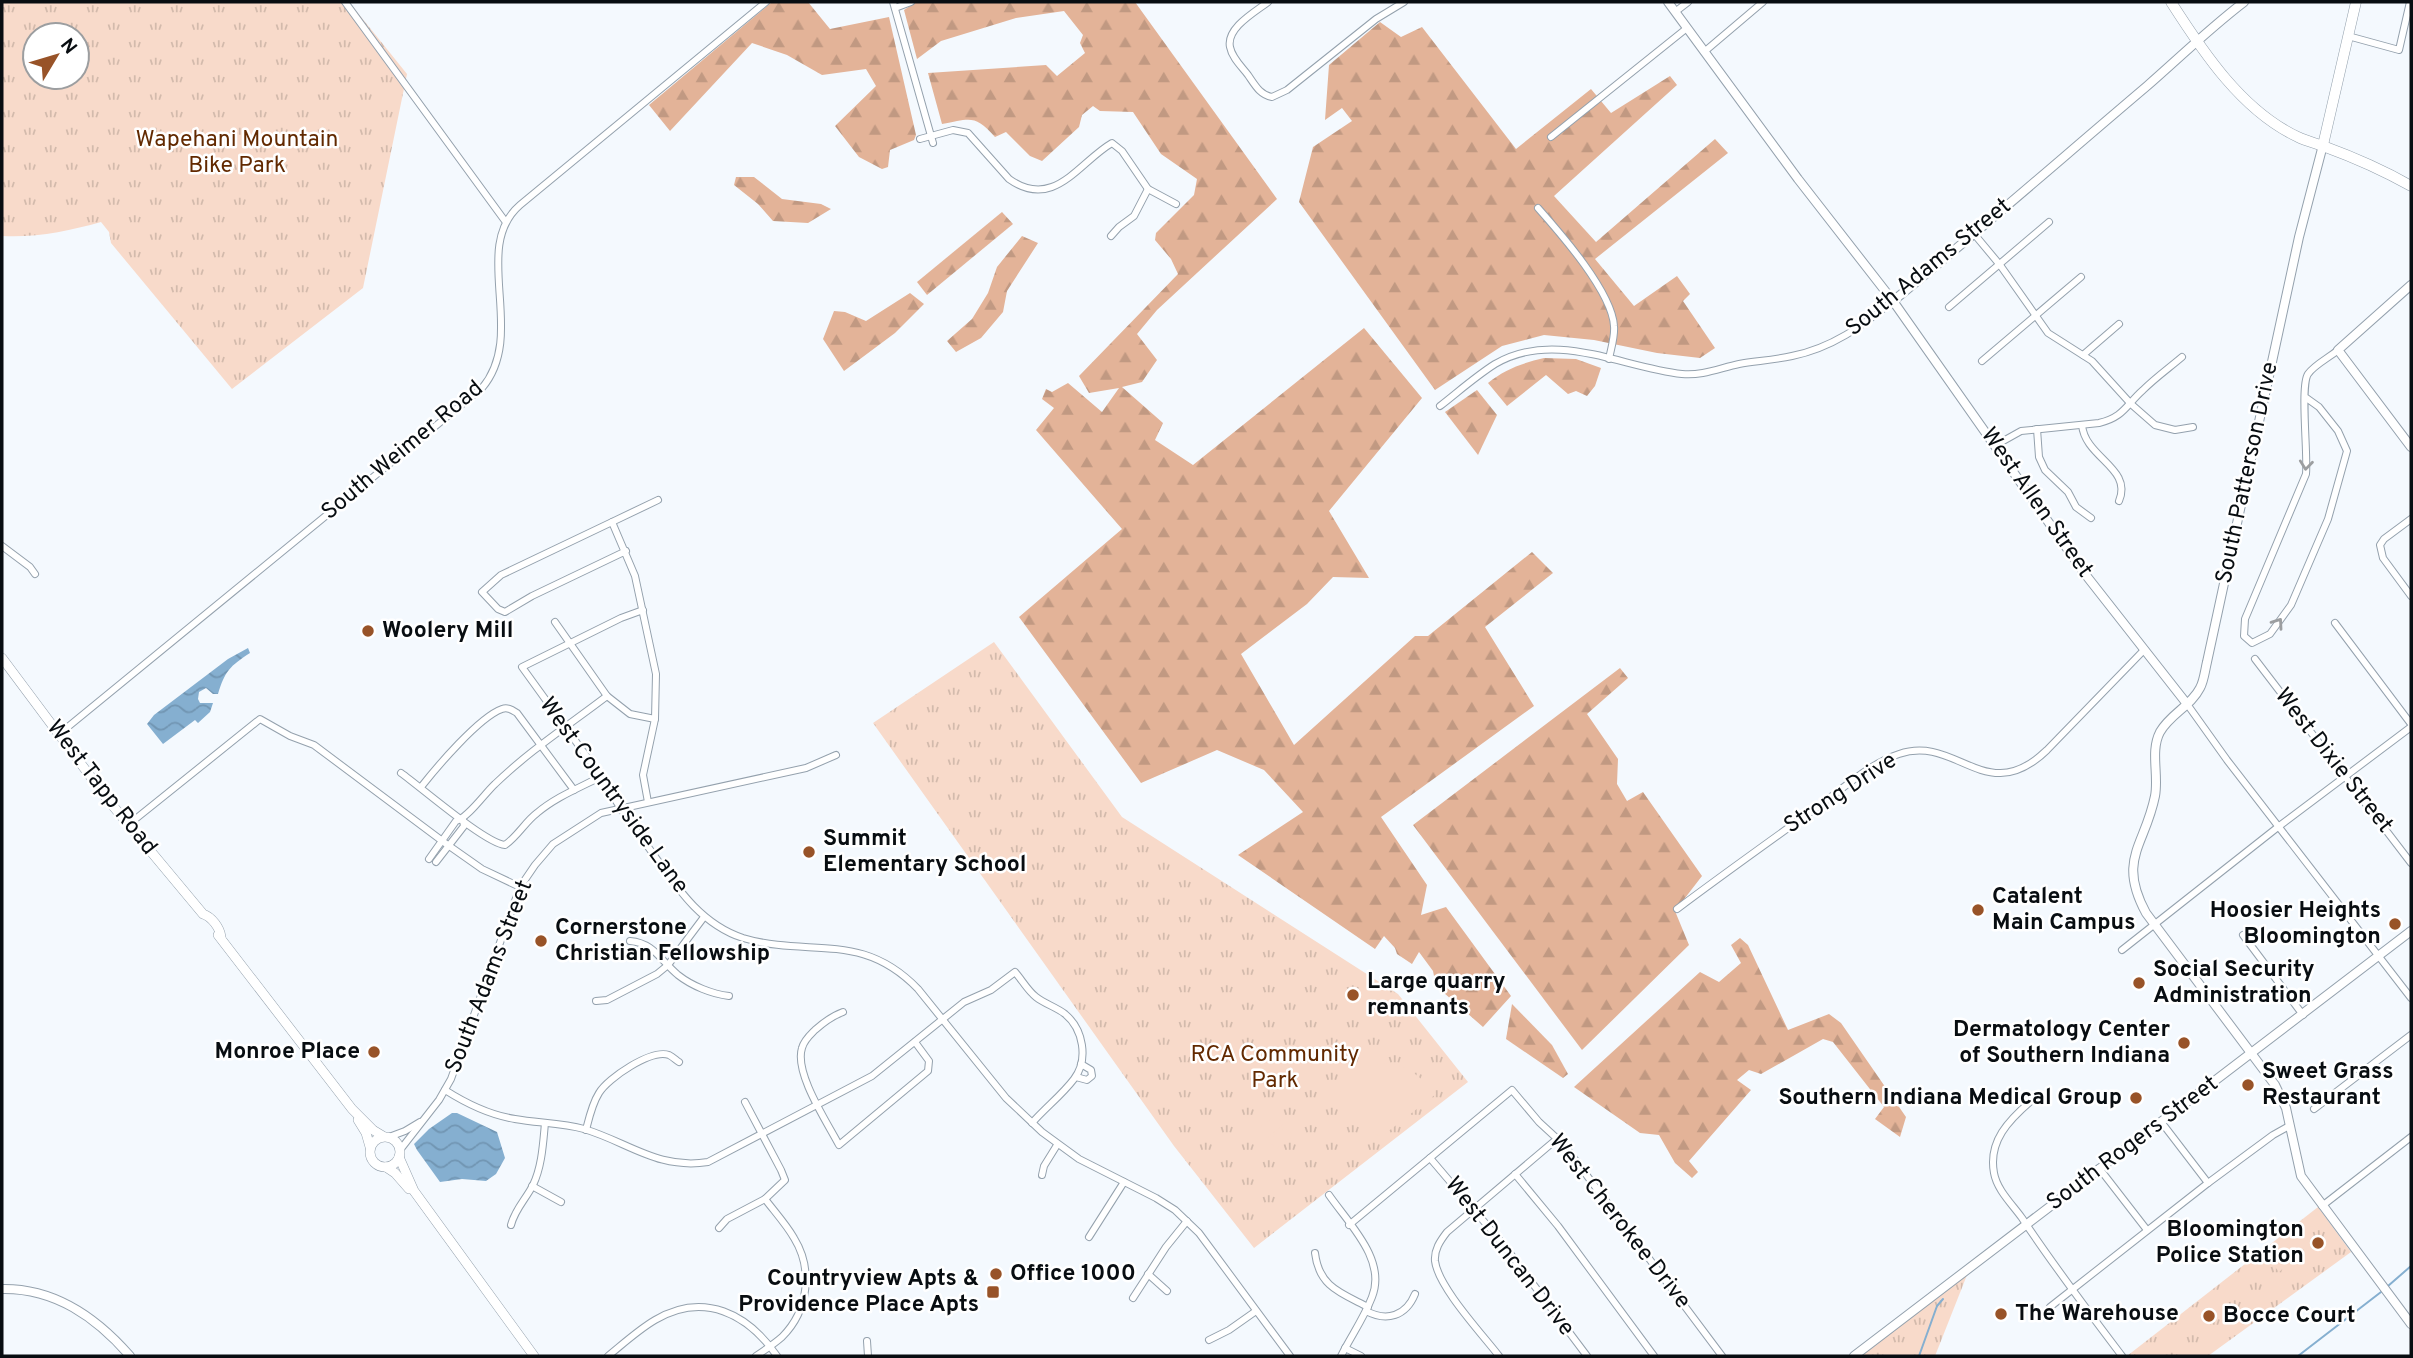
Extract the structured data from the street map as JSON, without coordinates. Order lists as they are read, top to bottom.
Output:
{
  "streets": {
    "main road": ["South Patterson Drive", "West Tapp Road"],
    "street": [
      "South Adams Street",
      "South Weimer Road",
      "West Allen Street",
      "West Dixie Street",
      "Strong Drive",
      "West Countryside Lane",
      "South Rogers Street",
      "West Cherokee Drive",
      "West Duncan Drive"
    ]
  },
  "crossings": [
    ["South Adams Street", "West Allen Street"],
    ["South Adams Street", "West Tapp Road"],
    ["South Adams Street", "West Countryside Lane"],
    ["South Weimer Road", "West Tapp Road"],
    ["South Patterson Drive", "West Allen Street"],
    ["South Patterson Drive", "South Rogers Street"],
    ["West Allen Street", "Strong Drive"],
    ["West Allen Street", "South Rogers Street"],
    ["West Cherokee Drive", "West Duncan Drive"]
  ],
  "parks": ["Wapehani Mountain Bike Park", "RCA Community Park"],
  "places": {
    "other": [
      "Woolery Mill",
      "Summit Elementary School",
      "Catalent Main Campus",
      "Hoosier Heights Bloomington",
      "Cornerstone Christian Fellowship",
      "Social Security Administration",
      "Large quarry remnants",
      "Dermatology Center of Southern Indiana",
      "Monroe Place",
      "Sweet Grass Restaurant",
      "Southern Indiana Medical Group",
      "Bloomington Police Station",
      "Office 1000",
      "The Warehouse",
      "Bocce Court"
    ],
    "transit": ["Countryview Apts & Providence Place Apts"]
  },
  "north": "top right"
}
